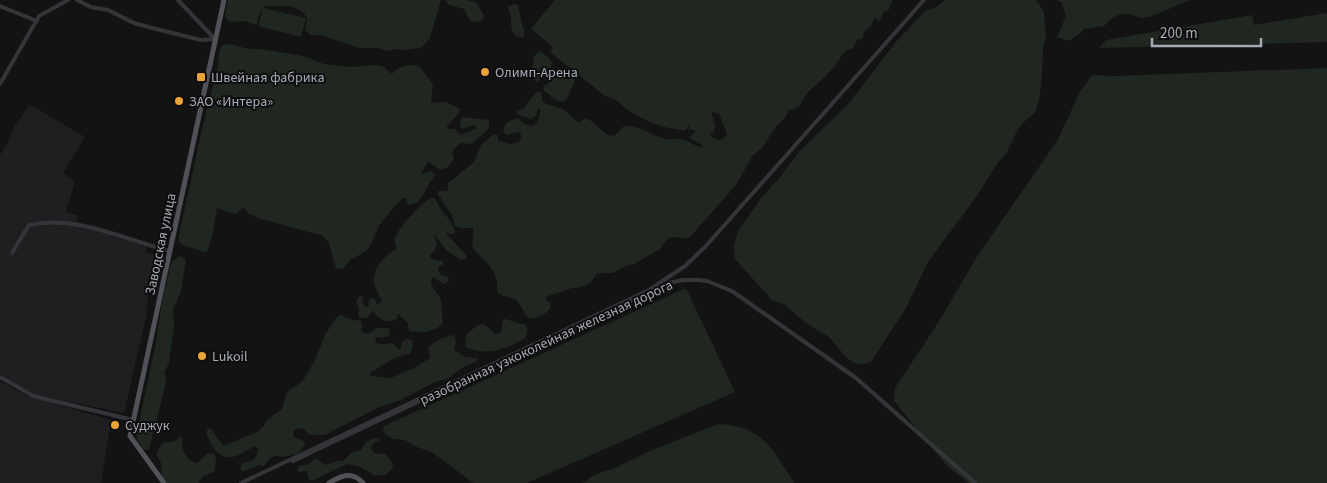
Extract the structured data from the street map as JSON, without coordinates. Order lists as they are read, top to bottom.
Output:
{
  "streets": {
    "main road": ["Заводская улица"],
    "street": ["разобранная узкоколейная железная дорога"]
  },
  "places": {
    "other": [
      "Олимп-Арена",
      "ЗАО «Интера»",
      "Lukoil",
      "Суджук"
    ],
    "transit": ["Швейная фабрика"]
  },
  "scale_bar": "200 m"
}
